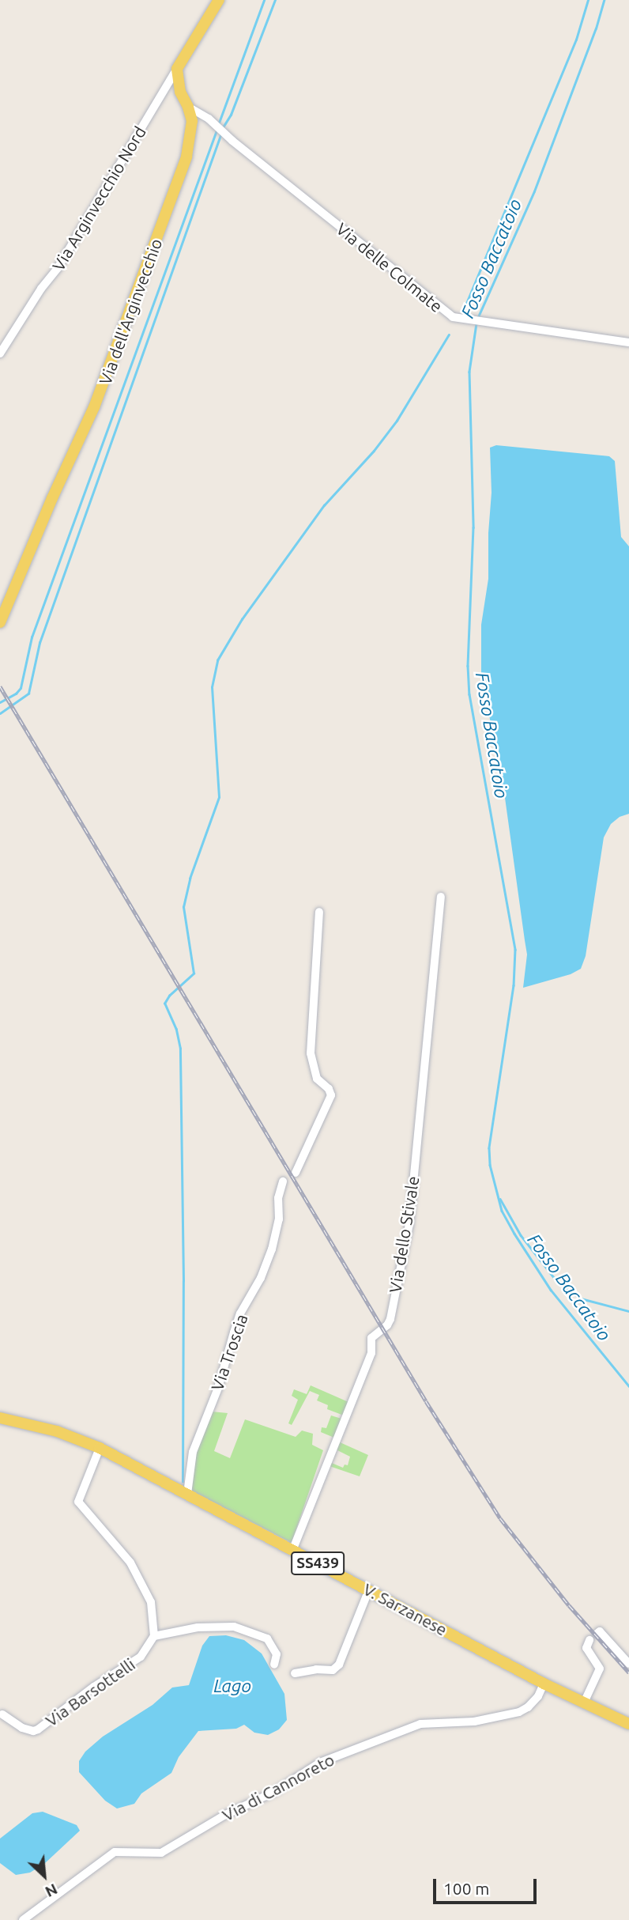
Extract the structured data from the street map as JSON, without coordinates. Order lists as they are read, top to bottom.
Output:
{
  "streets": {
    "main road": ["Via dell'Arginvecchio", "SS439", "V. Sarzanese"],
    "street": [
      "Via Arginvecchio Nord",
      "Via delle Colmate",
      "Via dello Stivale",
      "Via Troscia",
      "Via Barsottelli",
      "Via di Cannoreto"
    ]
  },
  "crossings": [
    ["Via Arginvecchio Nord", "Via dell'Arginvecchio"],
    ["Via delle Colmate", "Via dell'Arginvecchio"],
    ["Via dello Stivale", "V. Sarzanese"],
    ["Via Troscia", "V. Sarzanese"],
    ["V. Sarzanese", "Via di Cannoreto"]
  ],
  "water": ["Fosso Baccatoio", "Lago"],
  "scale_bar": "100 m",
  "north": "bottom right"
}
